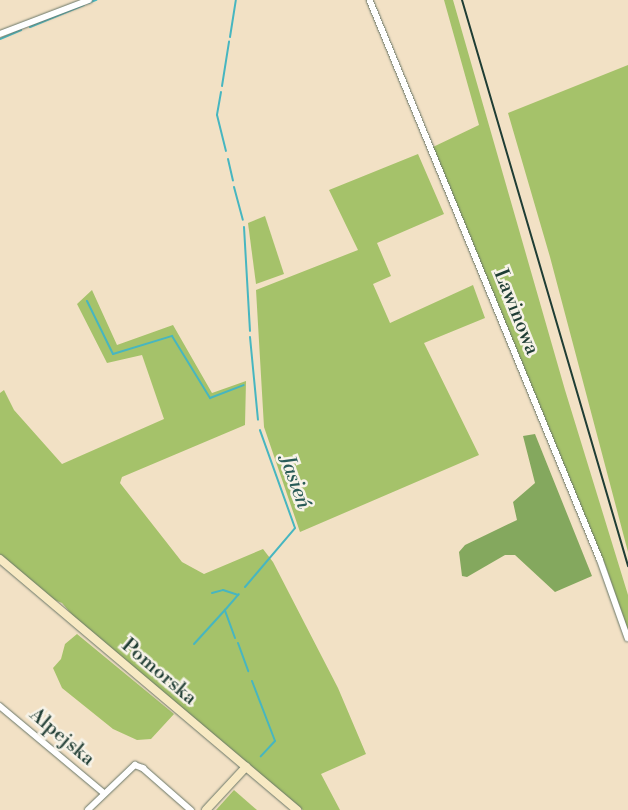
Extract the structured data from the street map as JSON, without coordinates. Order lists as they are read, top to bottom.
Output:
{
  "streets": {
    "street": ["Lawinowa", "Pomorska", "Alpejska"]
  },
  "water": ["Jasień"]
}
